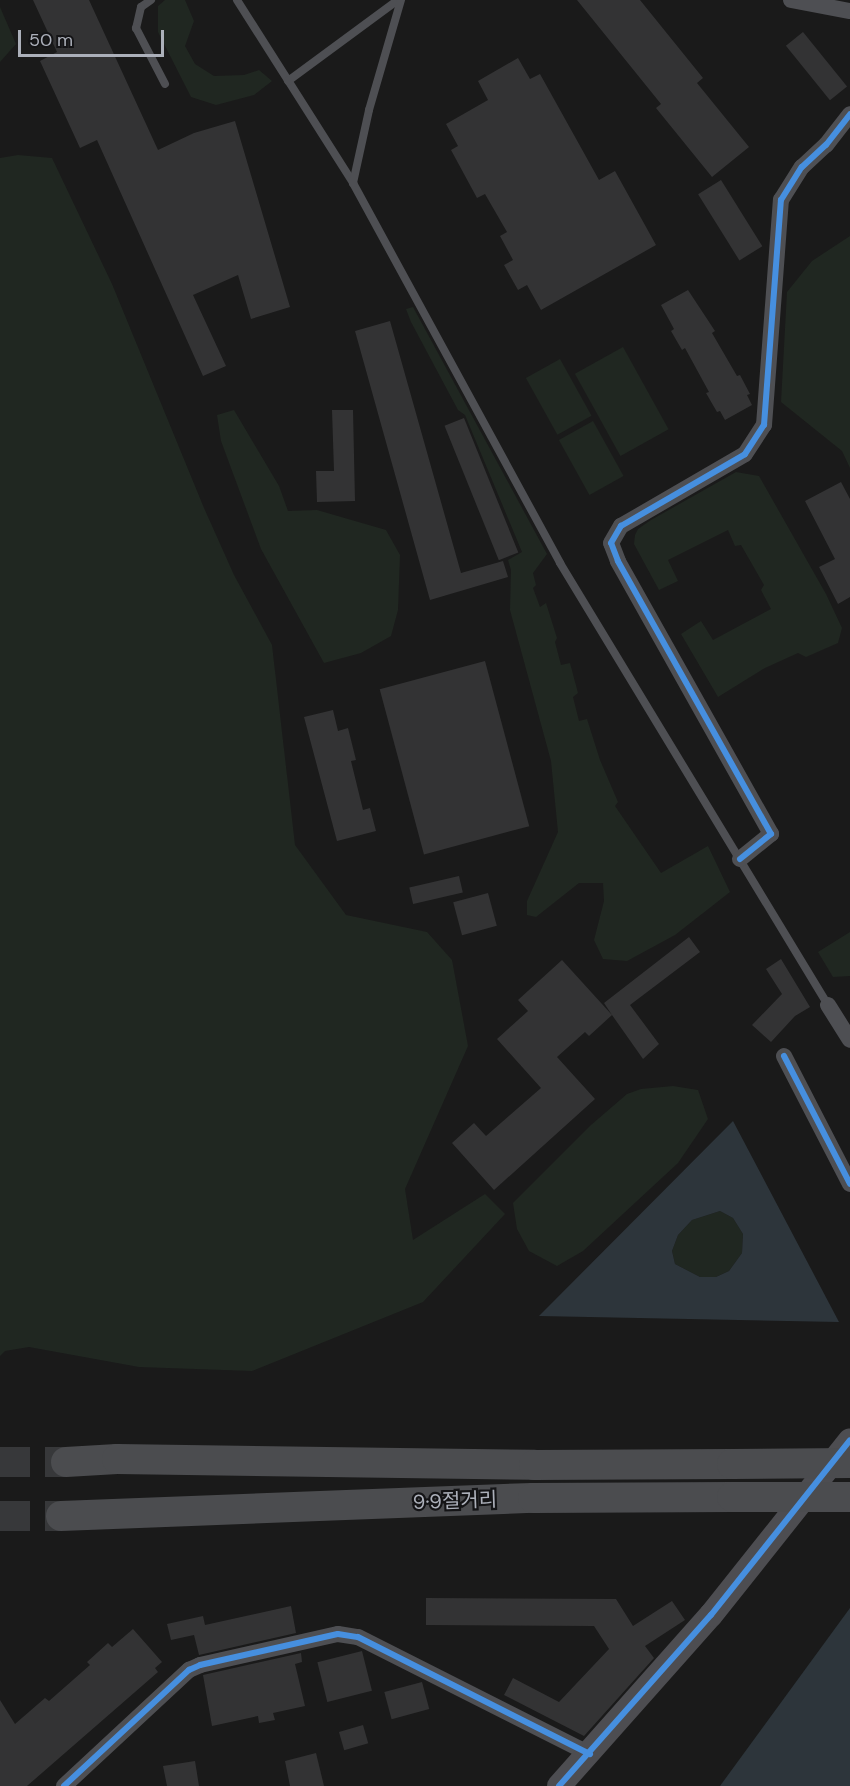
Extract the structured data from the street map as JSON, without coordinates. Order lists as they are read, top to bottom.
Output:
{
  "streets": {
    "highway": ["9·9절거리"]
  },
  "scale_bar": "50 m"
}
